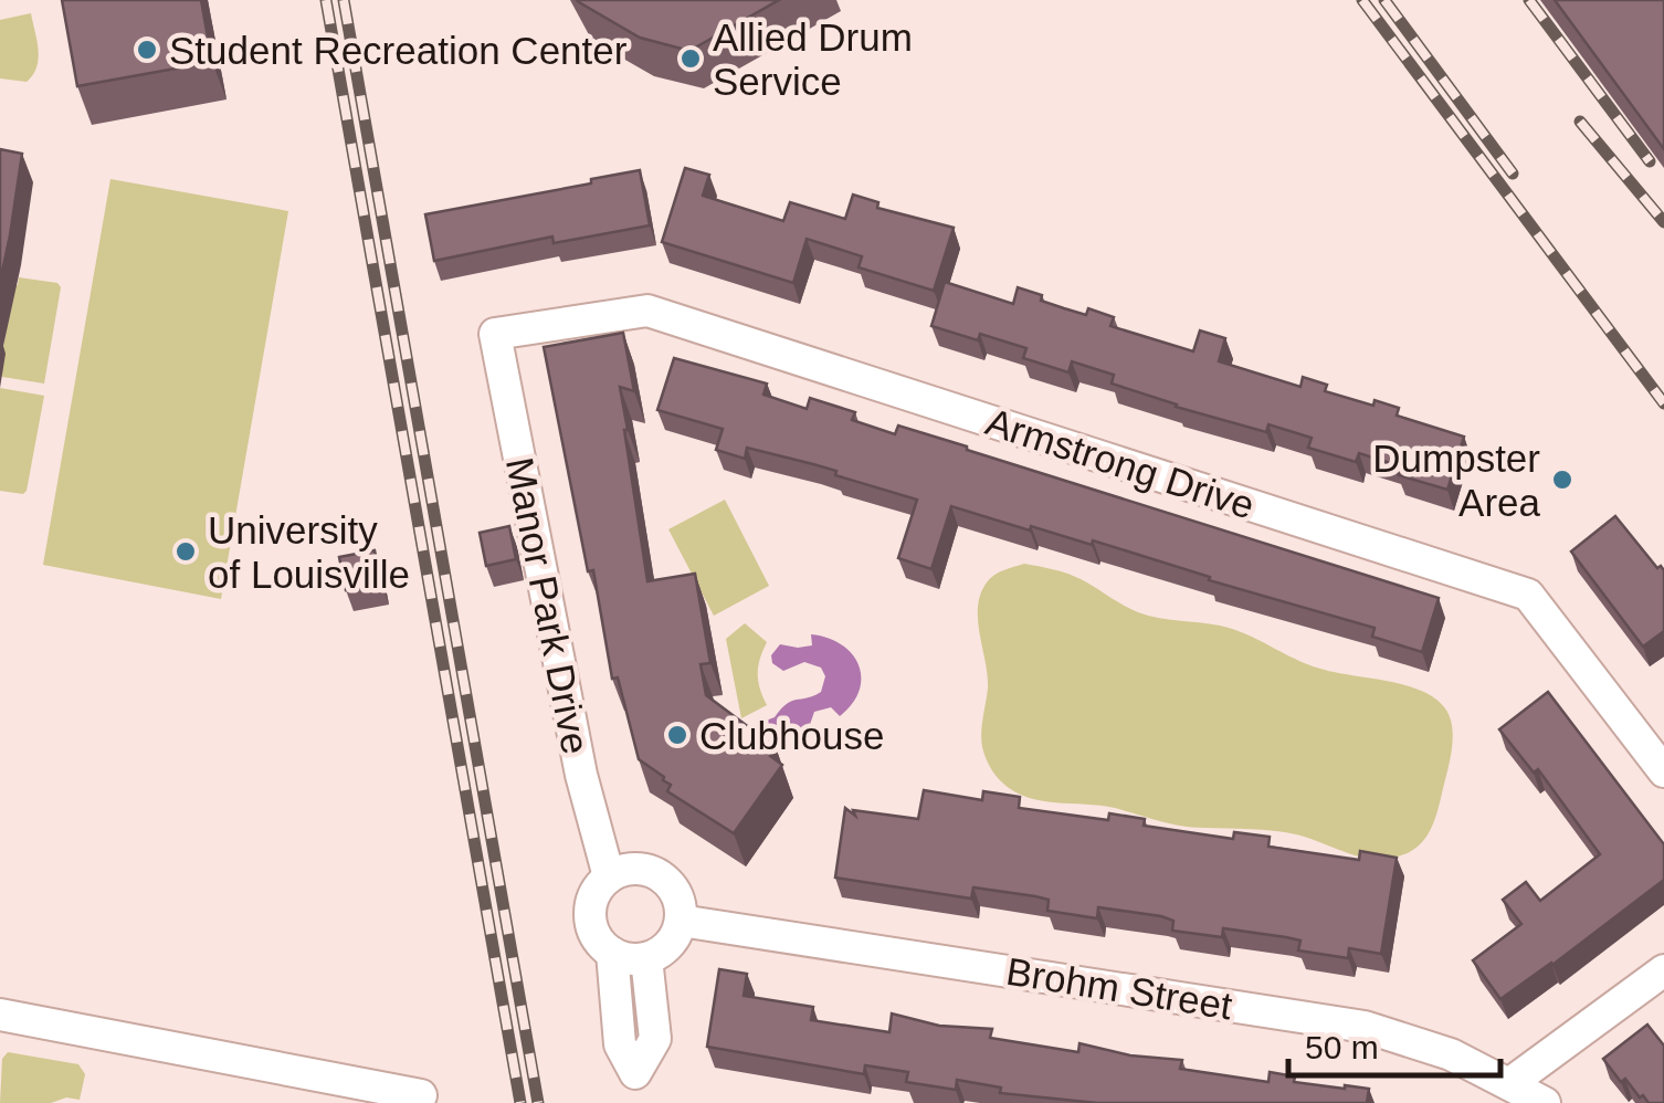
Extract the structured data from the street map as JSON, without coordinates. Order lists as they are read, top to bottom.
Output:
{
  "streets": {
    "street": ["Armstrong Drive", "Manor Park Drive", "Brohm Street"]
  },
  "crossings": [
    ["Armstrong Drive", "Manor Park Drive"],
    ["Manor Park Drive", "Brohm Street"]
  ],
  "places": [
    "Student Recreation Center",
    "Allied Drum Service",
    "Dumpster Area",
    "University of Louisville",
    "Clubhouse"
  ],
  "scale_bar": "50 m"
}
